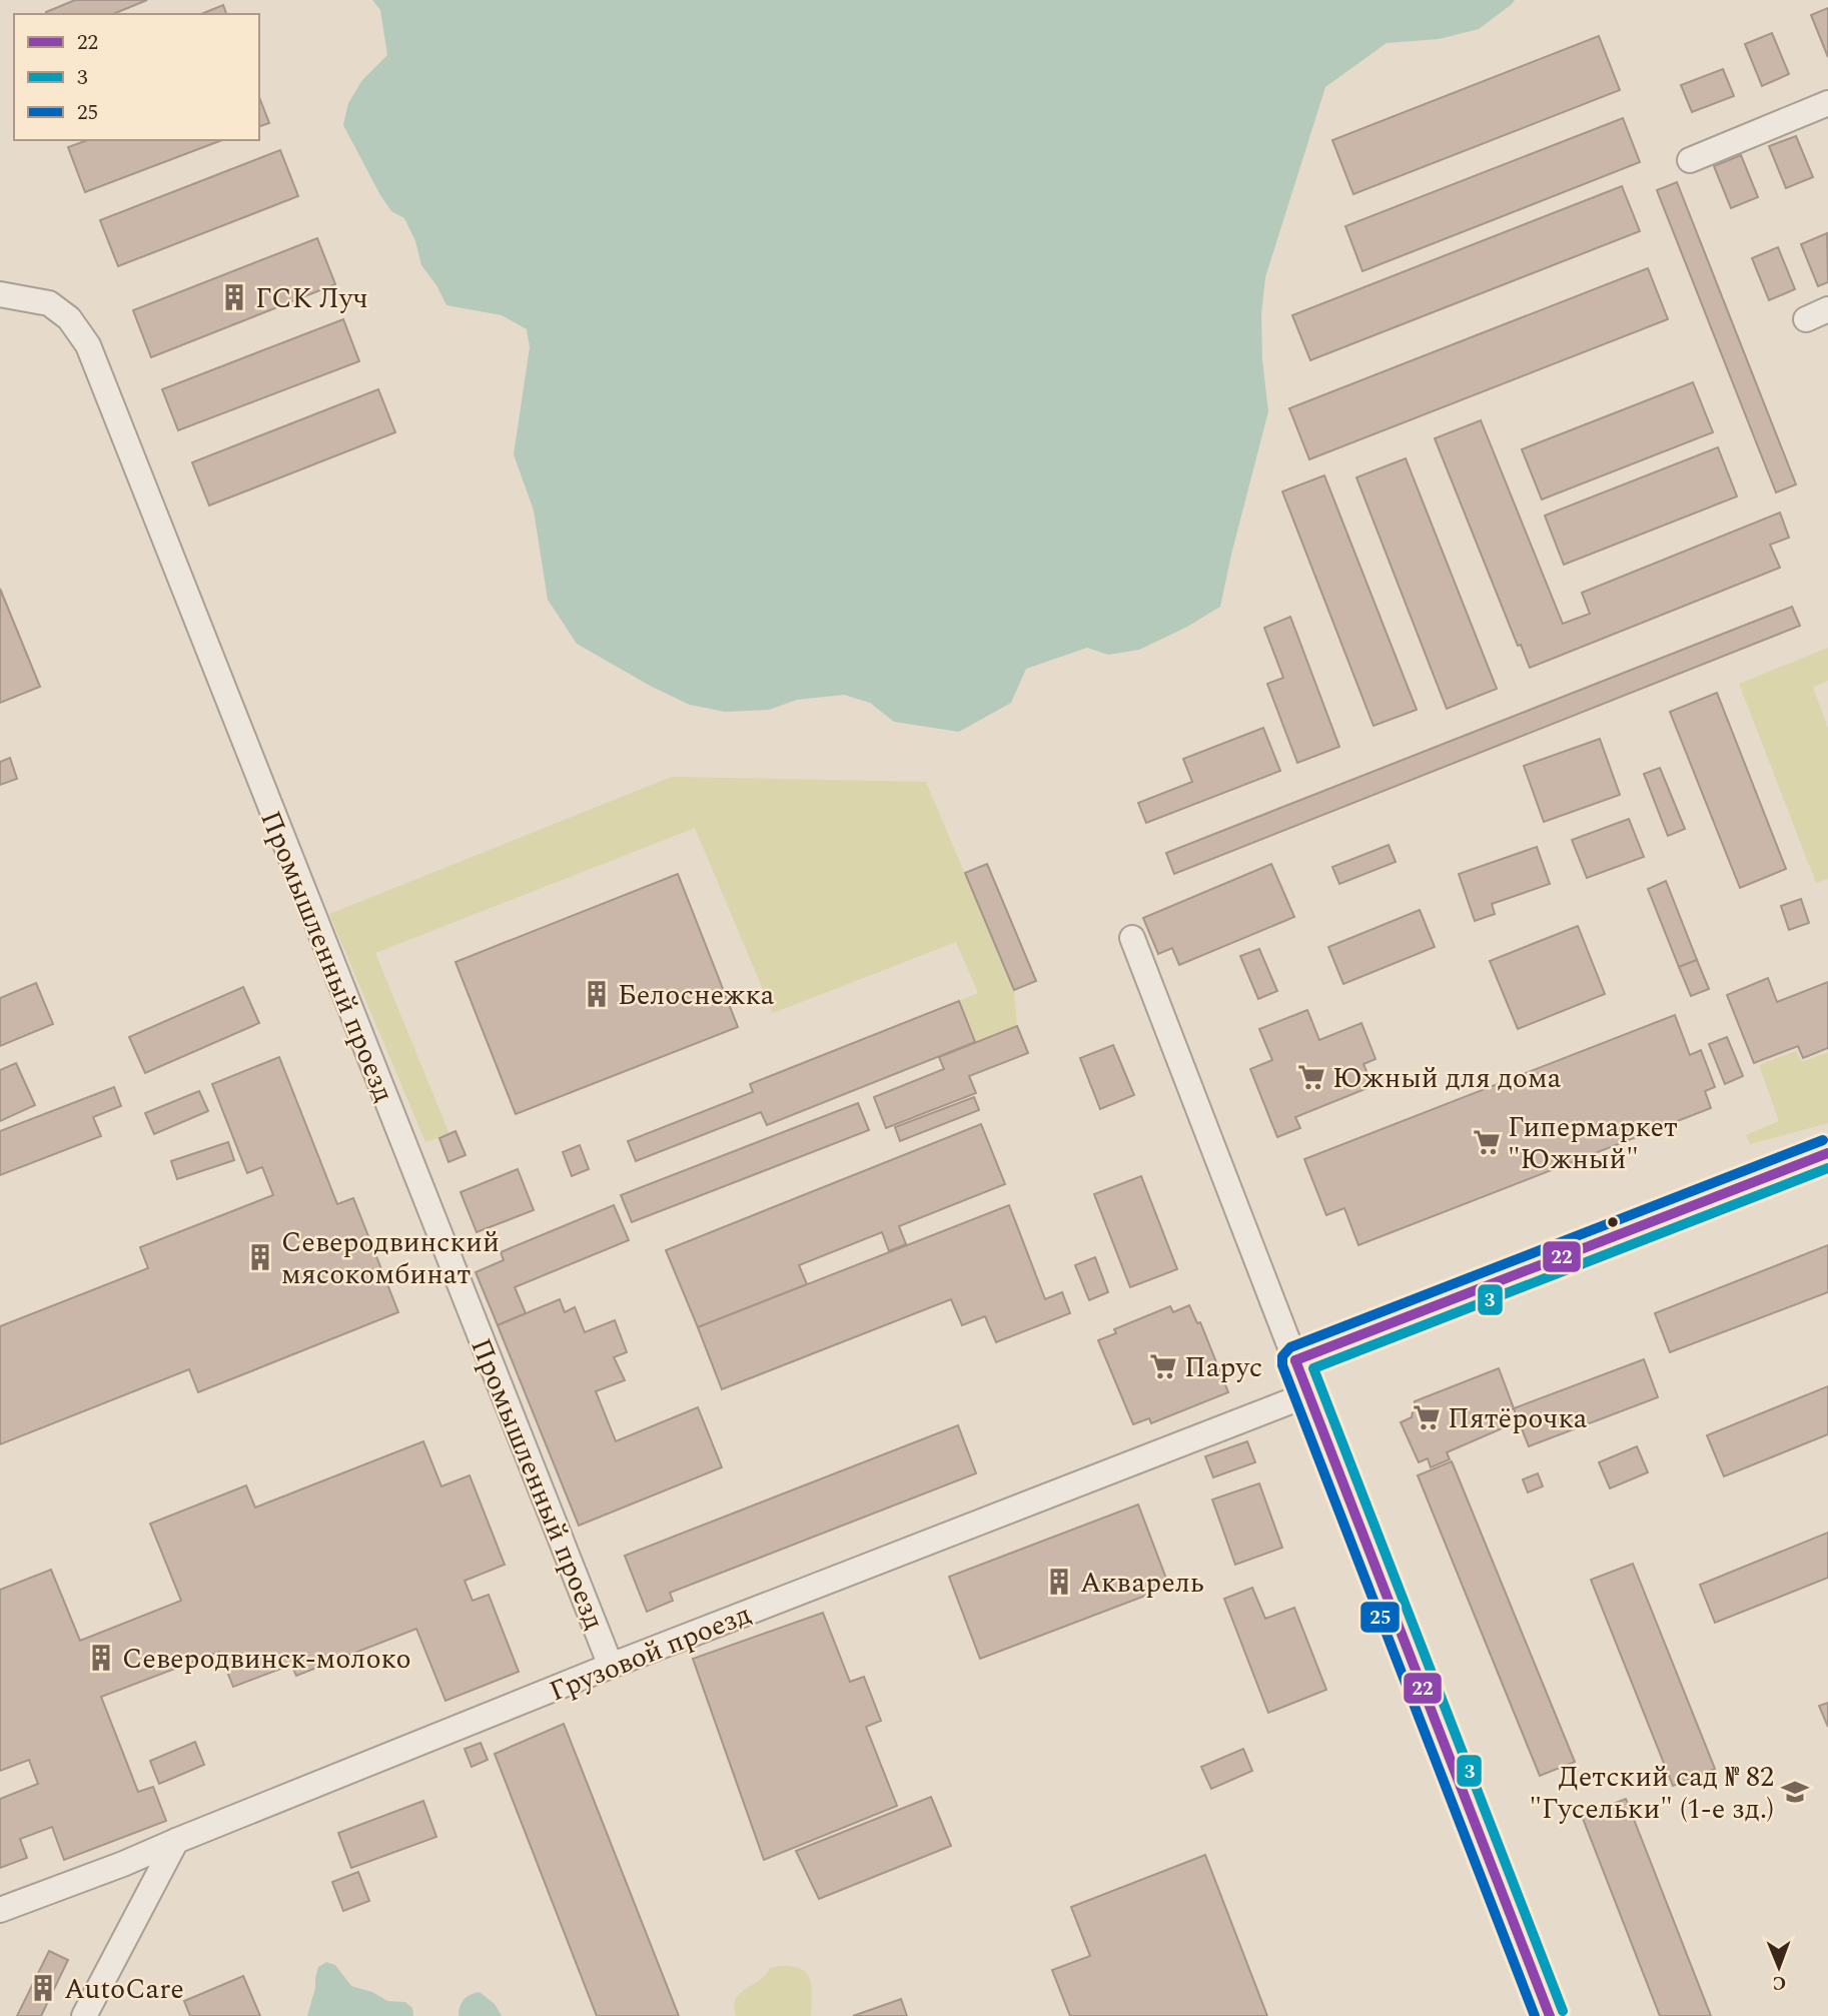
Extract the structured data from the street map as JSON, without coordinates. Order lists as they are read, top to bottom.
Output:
{
  "streets": {
    "street": ["Промышленный проезд", "Грузовой проезд"]
  },
  "crossings": [
    ["Промышленный проезд", "Грузовой проезд"]
  ],
  "places": {
    "building": [
      "ГСК Луч",
      "Белоснежка",
      "Северодвинский мясокомбинат",
      "Акварель",
      "Северодвинск-молоко",
      "AutoCare"
    ],
    "supermarket": [
      "Южный для дома",
      "Гипермаркет \"Южный\"",
      "Парус",
      "Пятёрочка"
    ],
    "school or university": ["Детский сад № 82 \"Гусельки\" (1-е зд.)"]
  },
  "lines": ["transit line 25", "transit line 22", "transit line 3"],
  "legend": ["22", "3", "25"],
  "north": "bottom"
}
